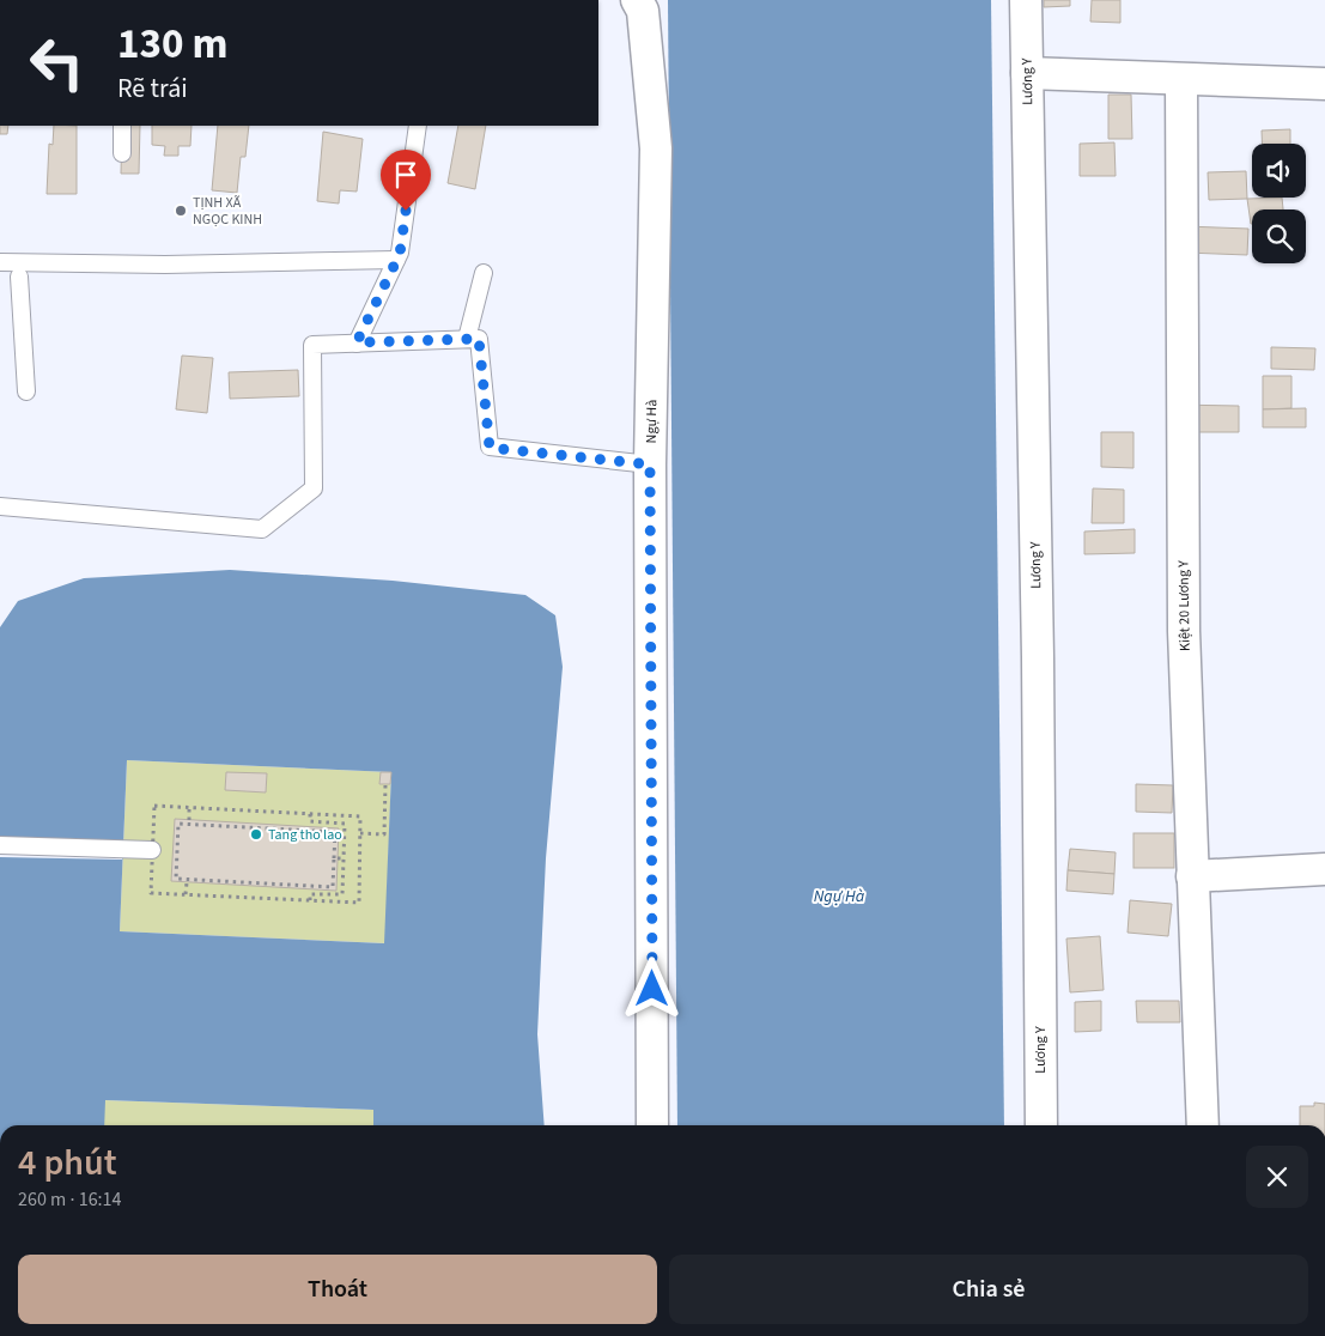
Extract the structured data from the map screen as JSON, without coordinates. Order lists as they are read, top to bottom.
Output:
{
  "streets": {
    "street": ["Lương Y", "Ngự Hà", "Kiệt 20 Lương Y"]
  },
  "water": ["Ngự Hà"],
  "places": ["TỊNH XÃ NGỌC KINH", "Tang tho lao"],
  "page": {
    "turn": ["130 m", "Rẽ trái"],
    "heading": ["4 phút", "260 m · 16:14"],
    "buttons": ["Thoát", "Chia sẻ"]
  }
}
